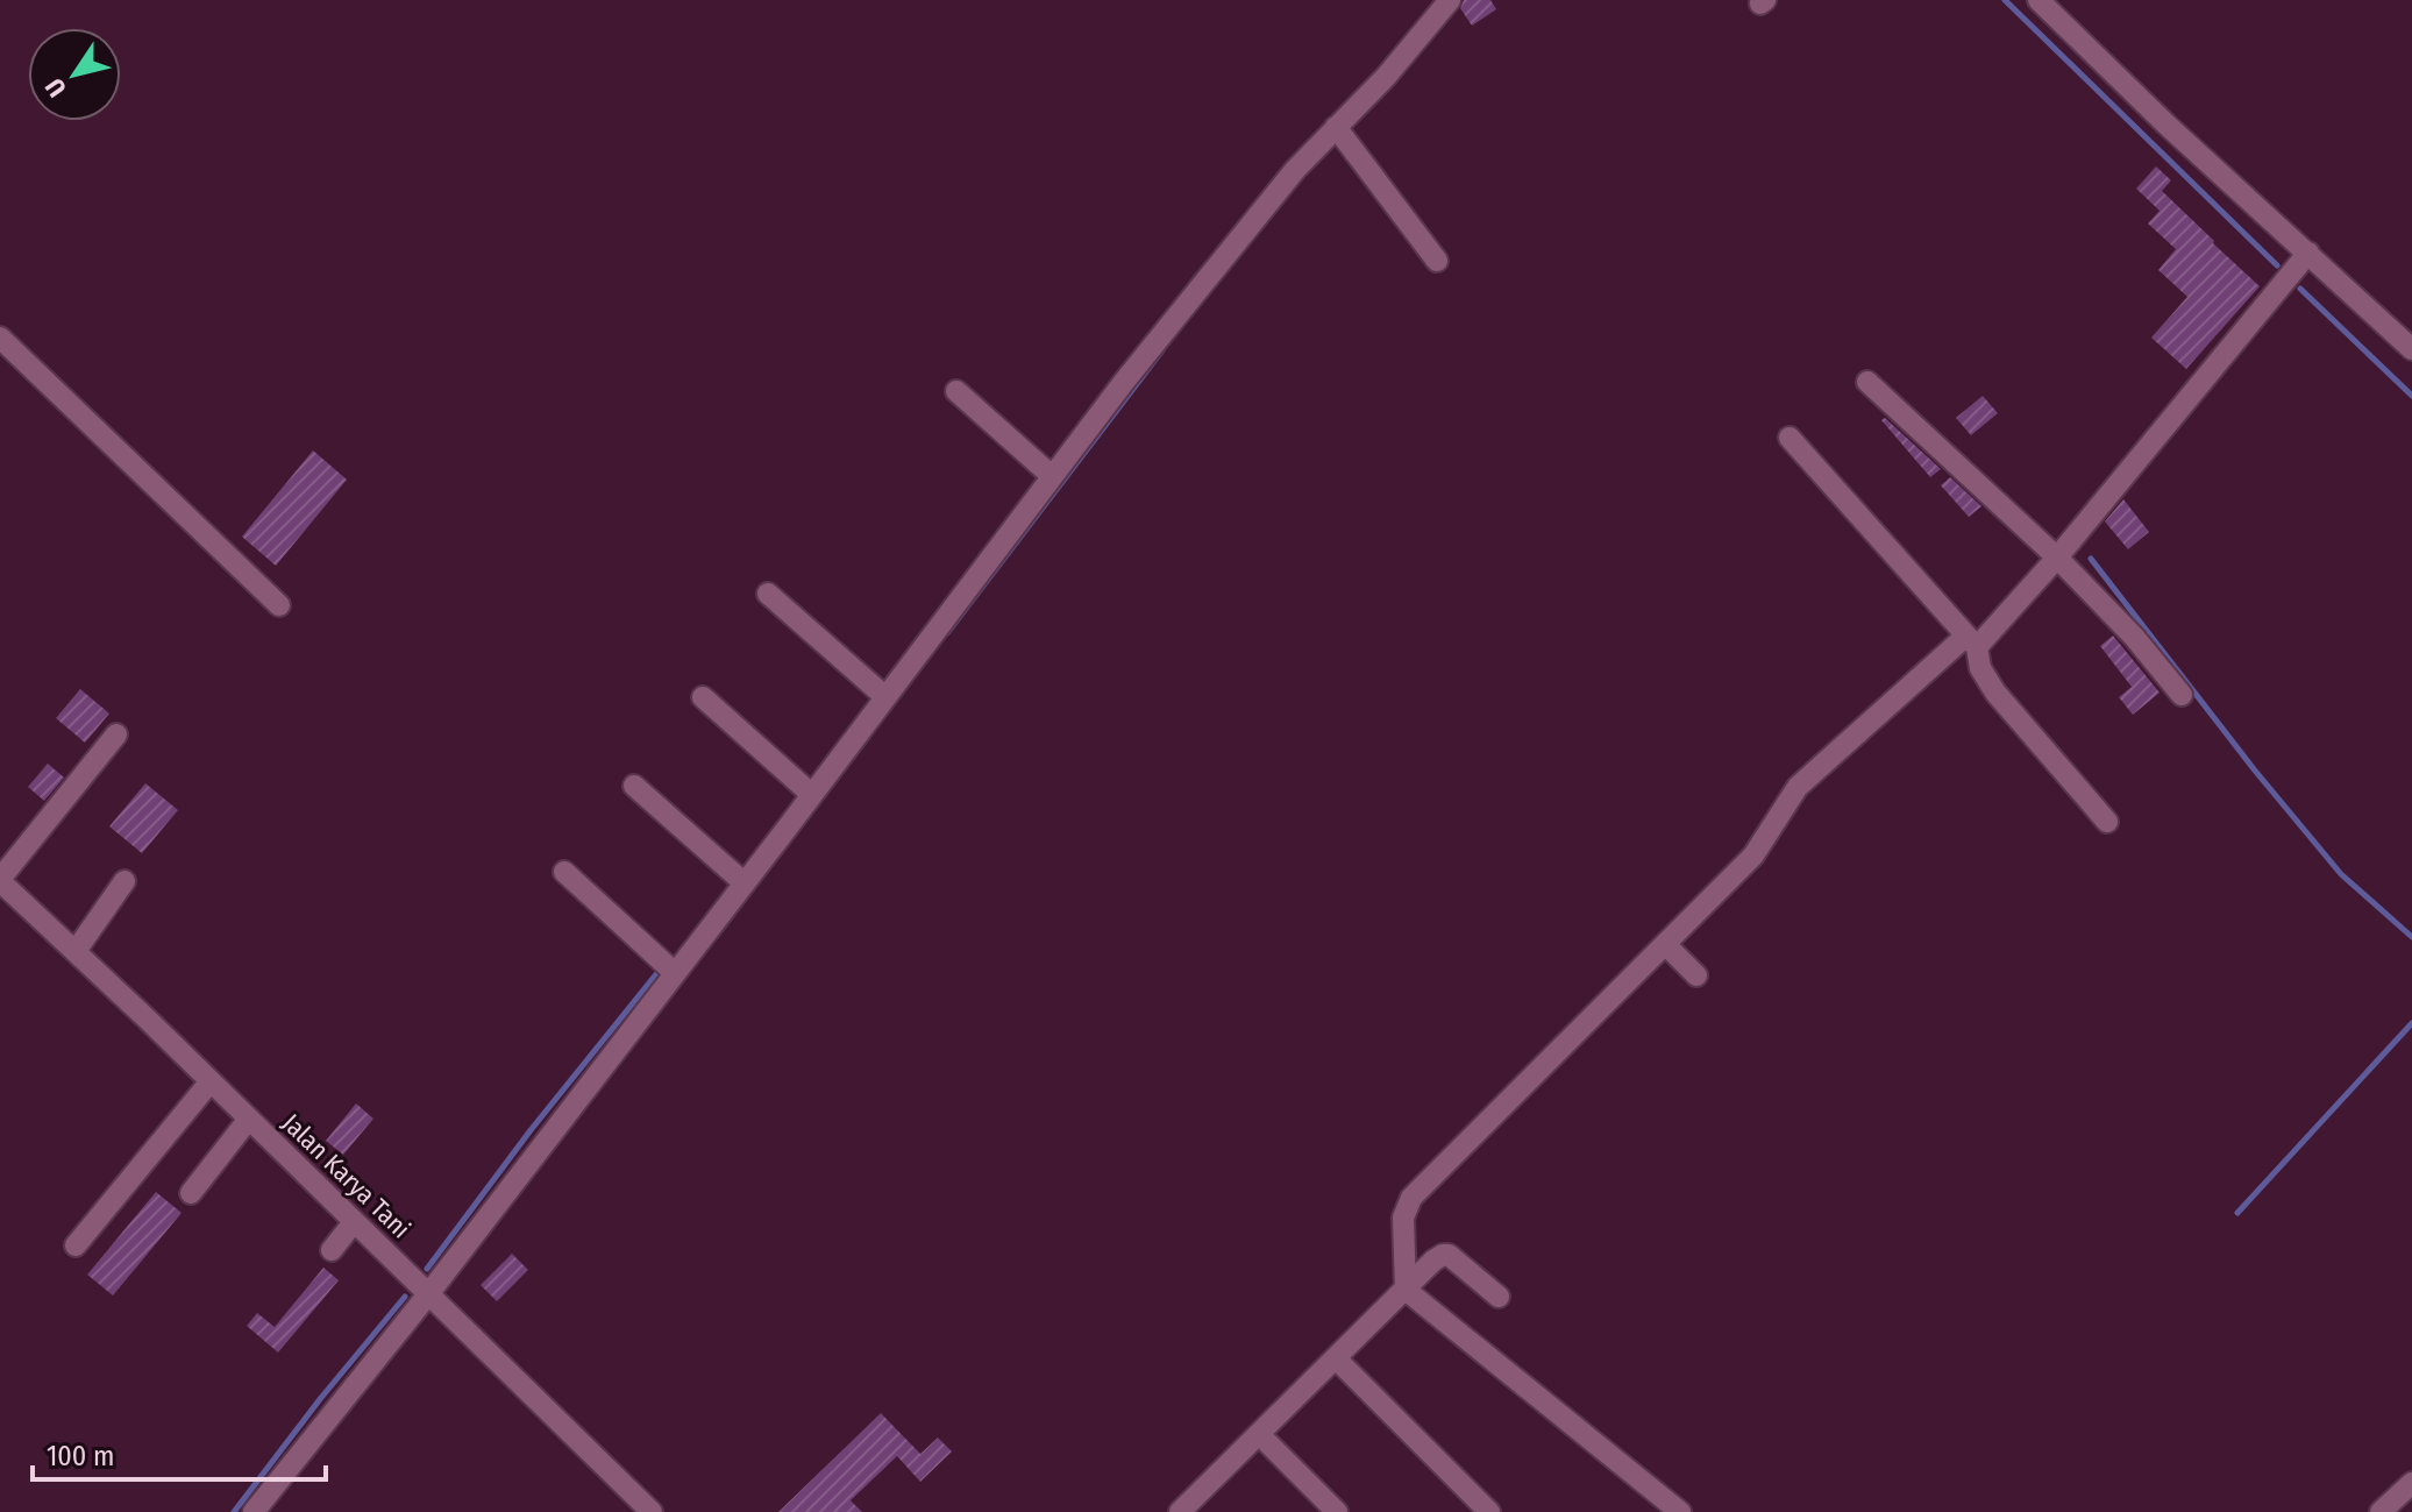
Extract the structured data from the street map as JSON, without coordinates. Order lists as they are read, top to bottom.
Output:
{
  "streets": {
    "street": ["Jalan Karya Tani"]
  },
  "scale_bar": "100 m",
  "north": "bottom left"
}
